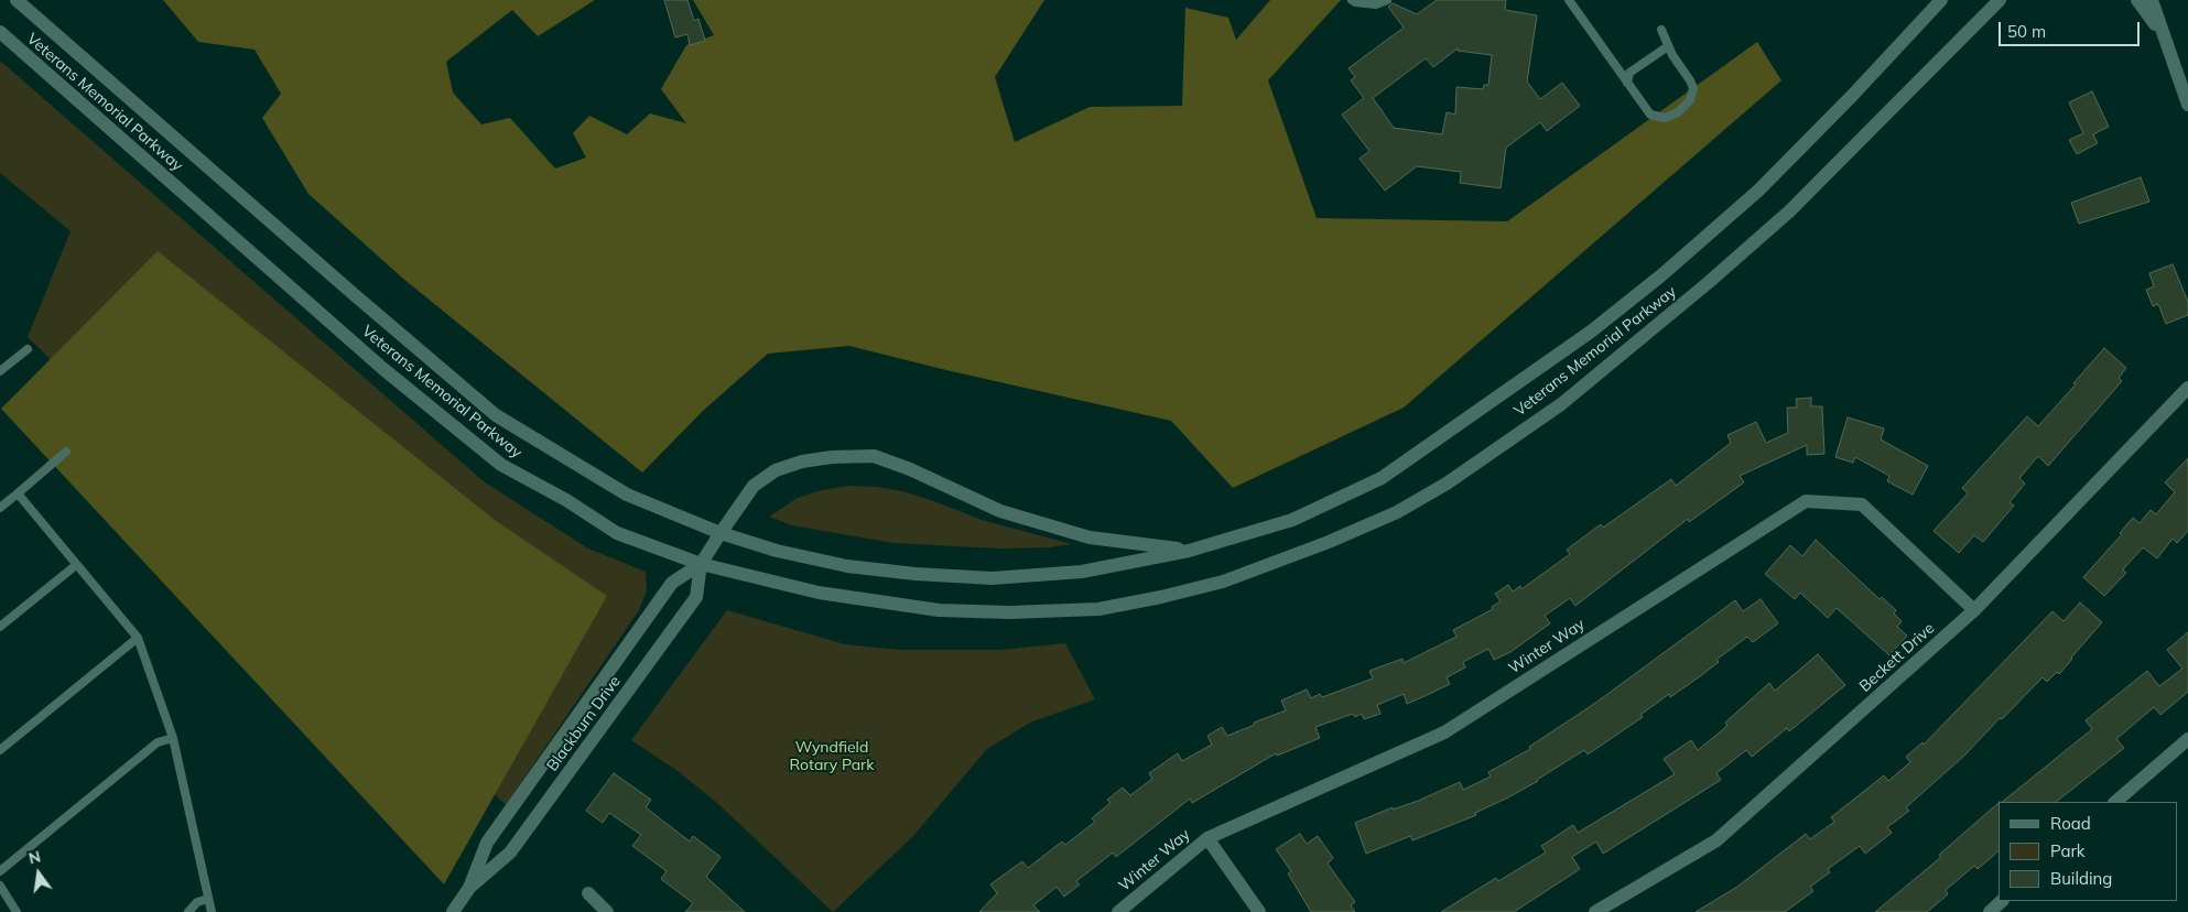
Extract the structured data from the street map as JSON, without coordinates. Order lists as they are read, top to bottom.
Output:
{
  "streets": {
    "main road": [
      "Veterans Memorial Parkway",
      "Winter Way",
      "Beckett Drive",
      "Blackburn Drive"
    ]
  },
  "crossings": [
    ["Veterans Memorial Parkway", "Blackburn Drive"],
    ["Winter Way", "Beckett Drive"]
  ],
  "parks": ["Wyndfield Rotary Park"],
  "legend": ["Road", "Park", "Building"],
  "scale_bar": "50 m",
  "north": "top"
}
